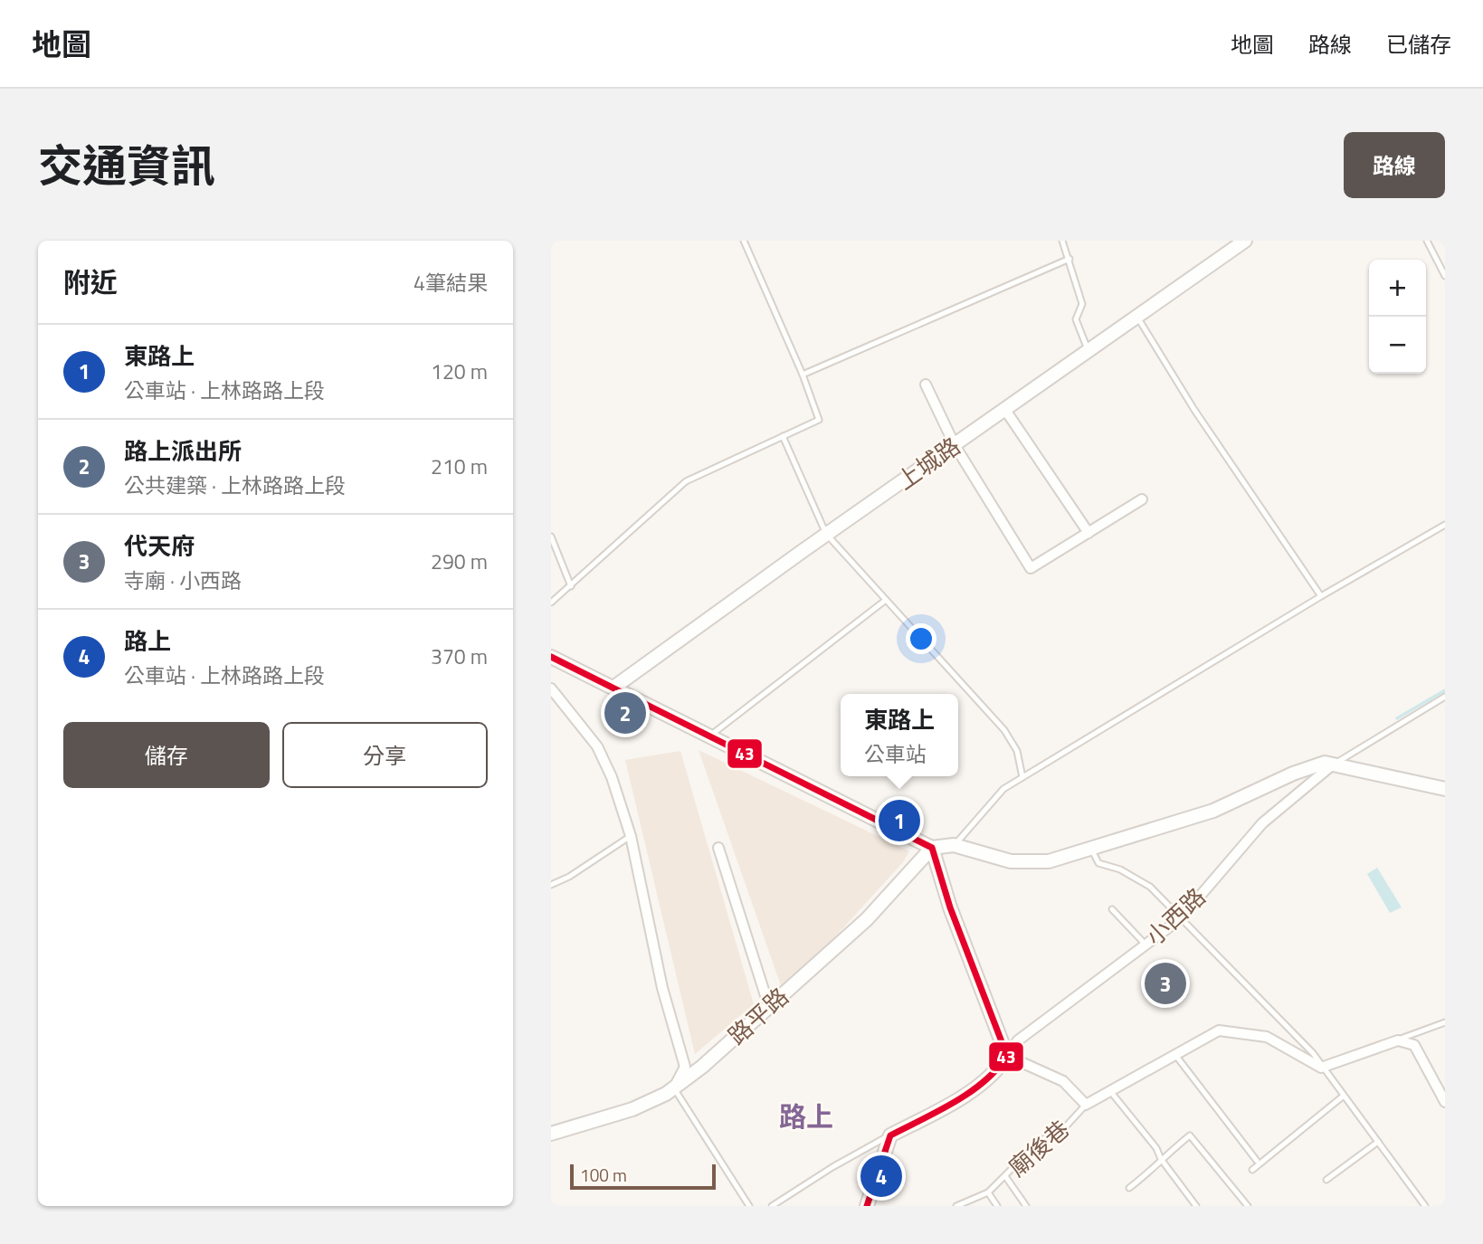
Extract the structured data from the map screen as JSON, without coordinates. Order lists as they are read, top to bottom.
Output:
{
  "streets": {
    "street": ["上城路", "小西路", "路平路"],
    "lane": ["廟後巷"]
  },
  "districts": ["路上"],
  "lines": ["transit line 43"],
  "scale_bar": "100 m",
  "page": {
    "header": "地圖",
    "nav": ["地圖", "路線", "已儲存"],
    "title": "交通資訊",
    "buttons": [
      "路線",
      ["儲存", "分享"]
    ],
    "heading": ["附近", "4筆結果"],
    "map_buttons": ["+", "−"],
    "list": [
      {
        "mark": "1",
        "name": "東路上",
        "note": "公車站 · 上林路路上段",
        "value": "120 m"
      },
      {
        "mark": "2",
        "name": "路上派出所",
        "note": "公共建築 · 上林路路上段",
        "value": "210 m"
      },
      {
        "mark": "3",
        "name": "代天府",
        "note": "寺廟 · 小西路",
        "value": "290 m"
      },
      {
        "mark": "4",
        "name": "路上",
        "note": "公車站 · 上林路路上段",
        "value": "370 m"
      }
    ],
    "pins": [
      "2",
      "1",
      "3",
      "4"
    ],
    "popup": ["東路上", "公車站"],
    "scale": "100 m"
  }
}
